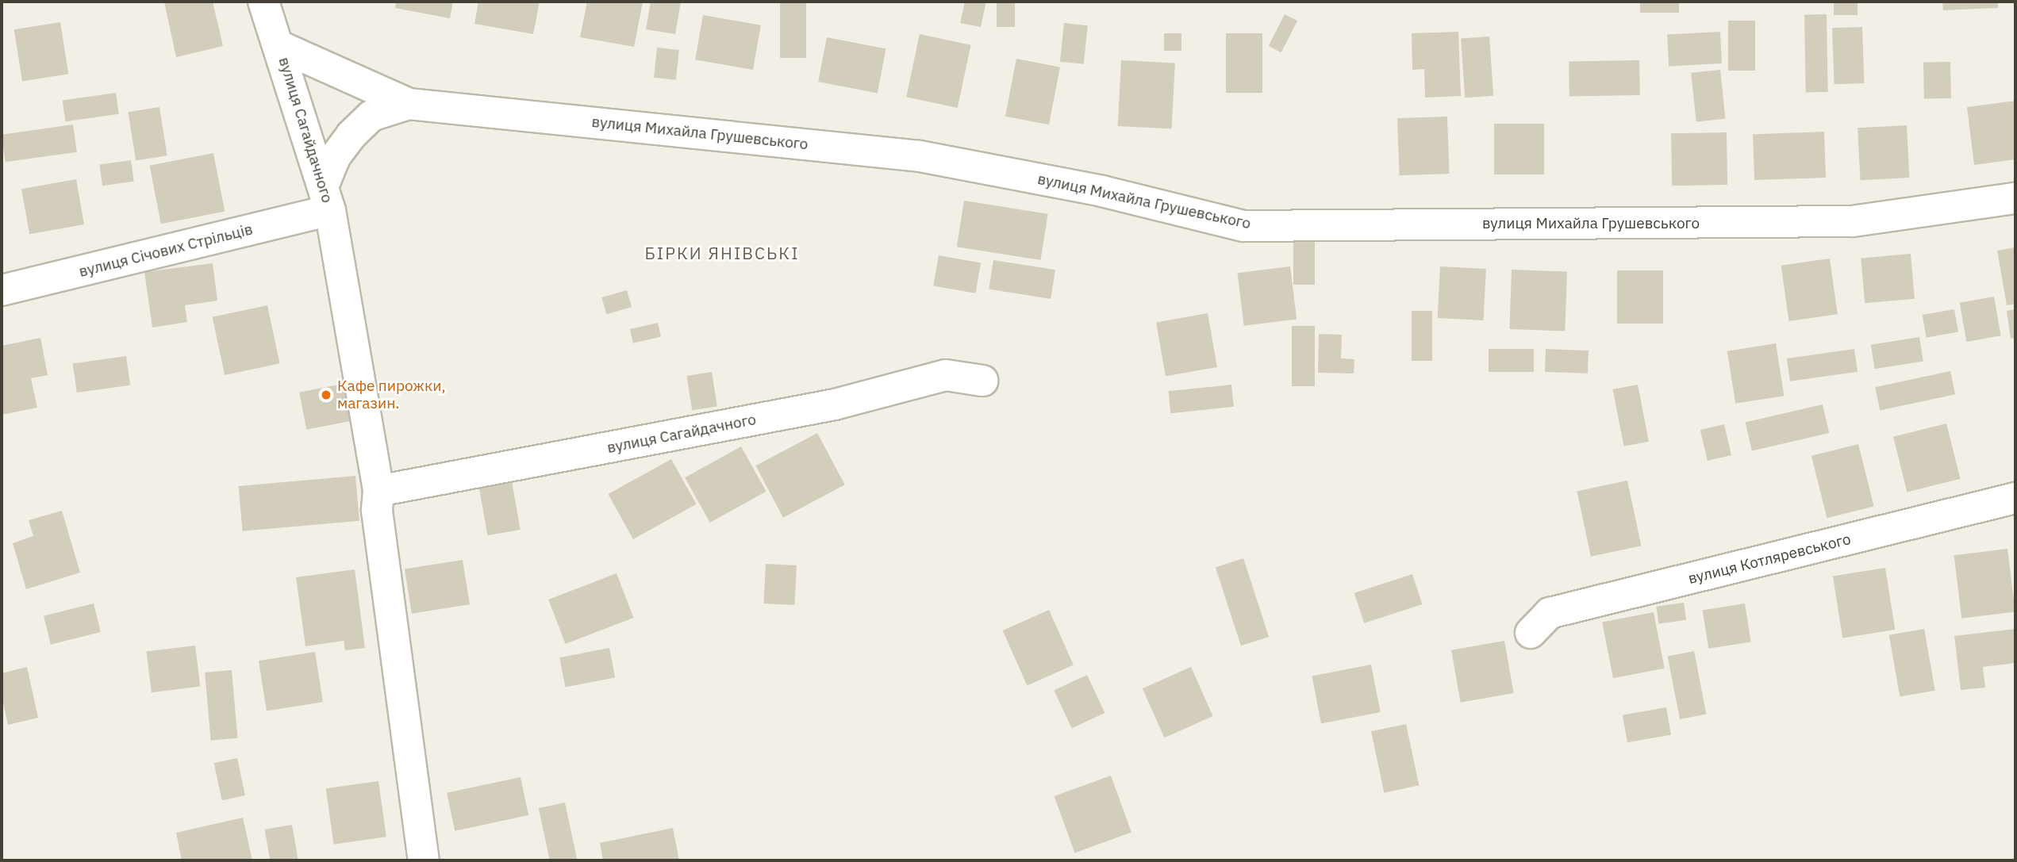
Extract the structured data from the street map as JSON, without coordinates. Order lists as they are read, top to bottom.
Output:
{
  "streets": {
    "street": [
      "вулиця Сагайдачного",
      "вулиця Михайла Грушевського",
      "вулиця Січових Стрільців",
      "вулиця Котляревського"
    ]
  },
  "crossings": [
    ["вулиця Сагайдачного", "вулиця Михайла Грушевського"],
    ["вулиця Сагайдачного", "вулиця Січових Стрільців"],
    ["вулиця Михайла Грушевського", "вулиця Січових Стрільців"]
  ],
  "districts": ["БІРКИ ЯНІВСЬКІ"],
  "places": ["Кафе пирожки, магазин."]
}
